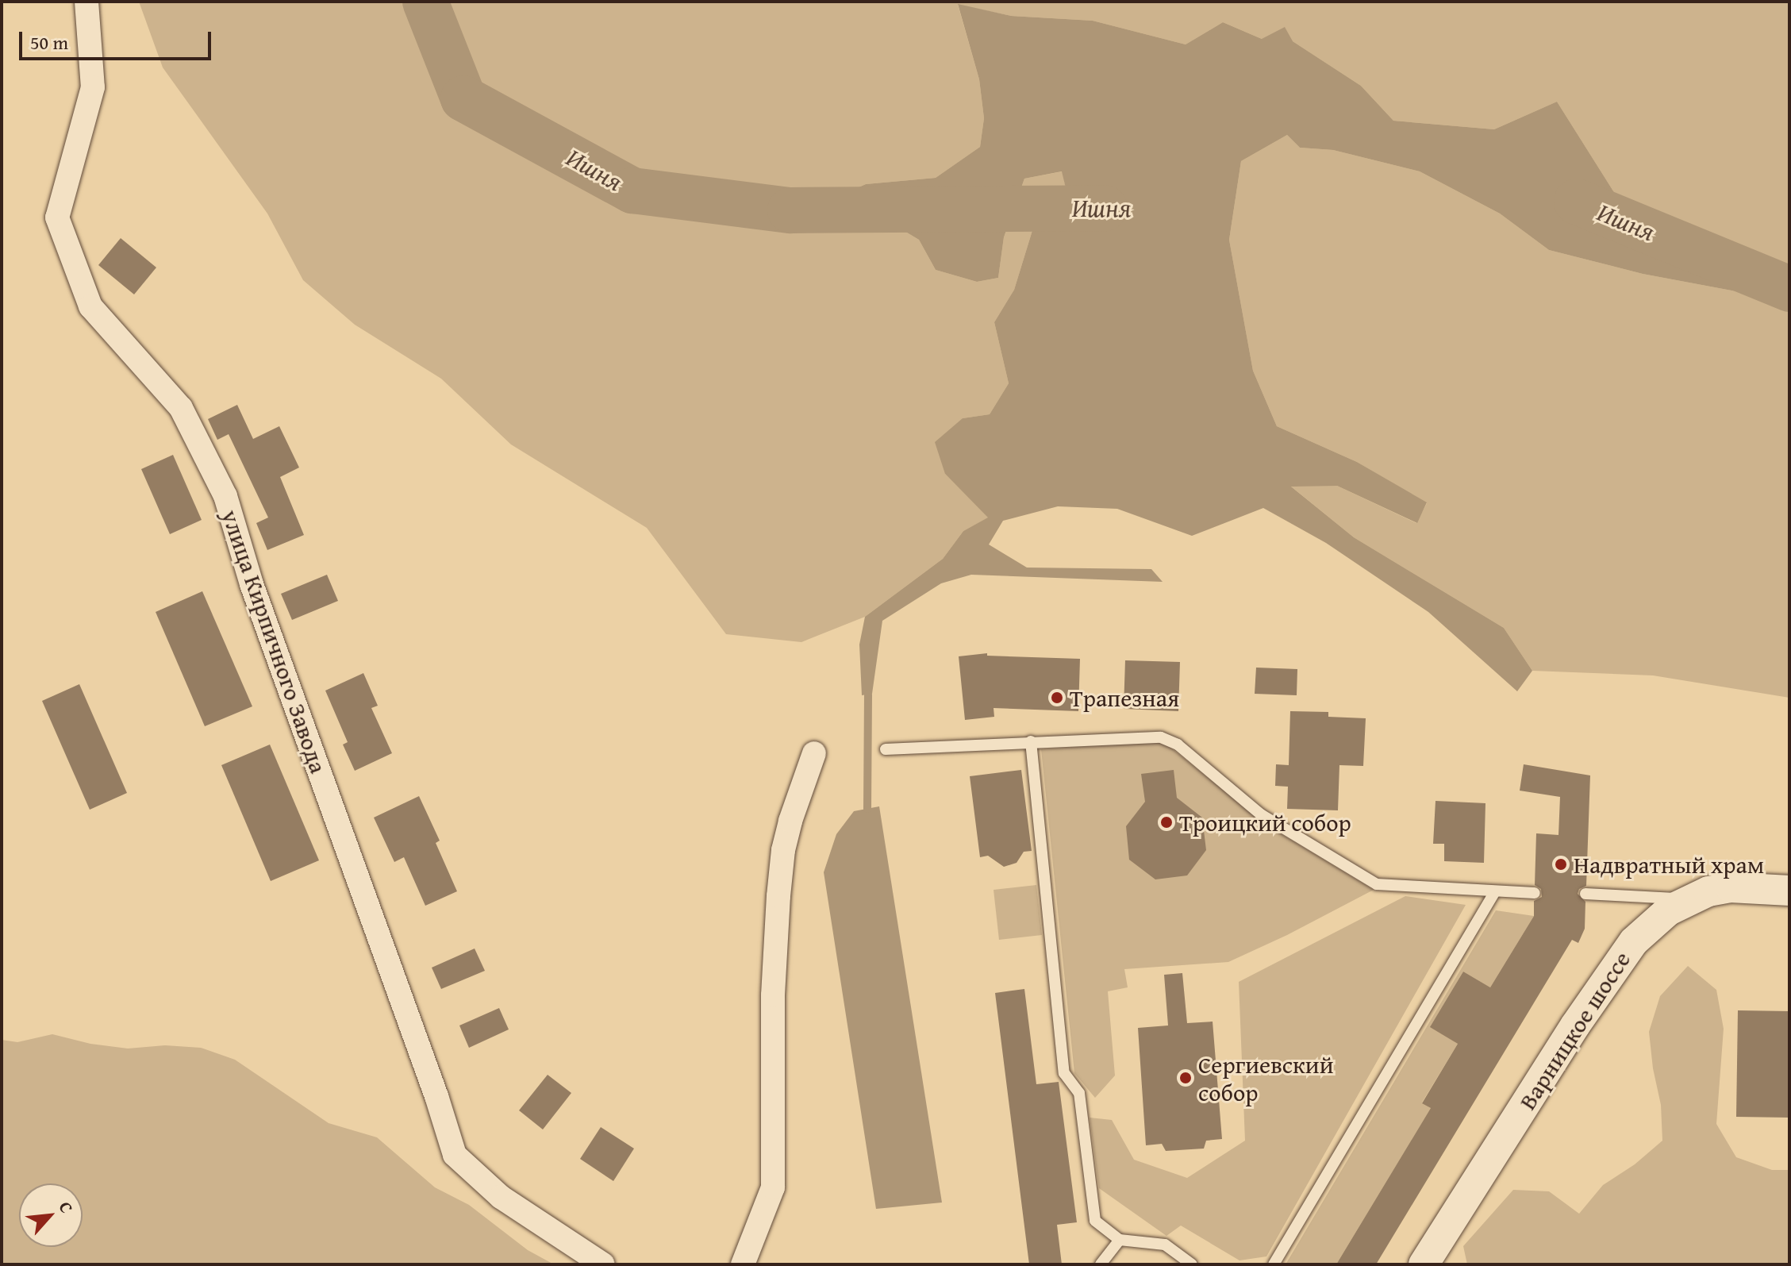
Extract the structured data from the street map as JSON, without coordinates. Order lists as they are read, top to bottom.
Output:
{
  "streets": {
    "street": ["улица Кирпичного Завода", "Варницкое шоссе"]
  },
  "water": ["Ишня"],
  "places": [
    "Трапезная",
    "Троицкий собор",
    "Надвратный храм",
    "Сергиевский собор"
  ],
  "scale_bar": "50 m",
  "north": "top right"
}
